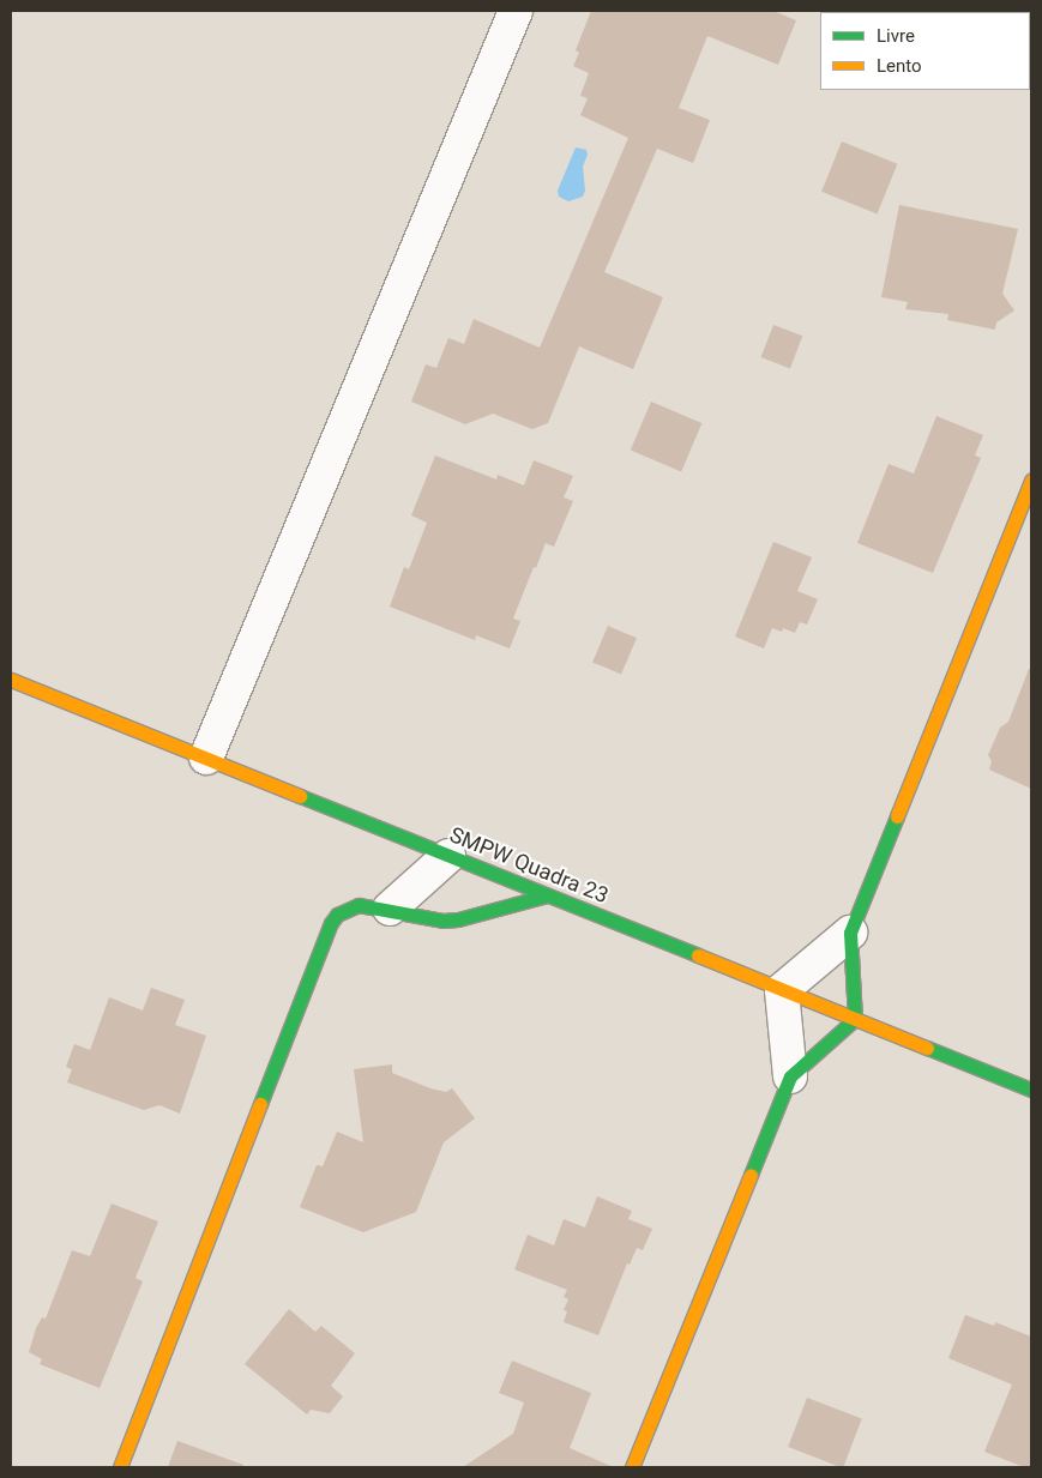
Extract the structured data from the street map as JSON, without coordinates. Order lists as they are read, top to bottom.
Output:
{
  "streets": {
    "street": ["SMPW Quadra 23"]
  },
  "legend": ["Livre", "Lento"]
}
